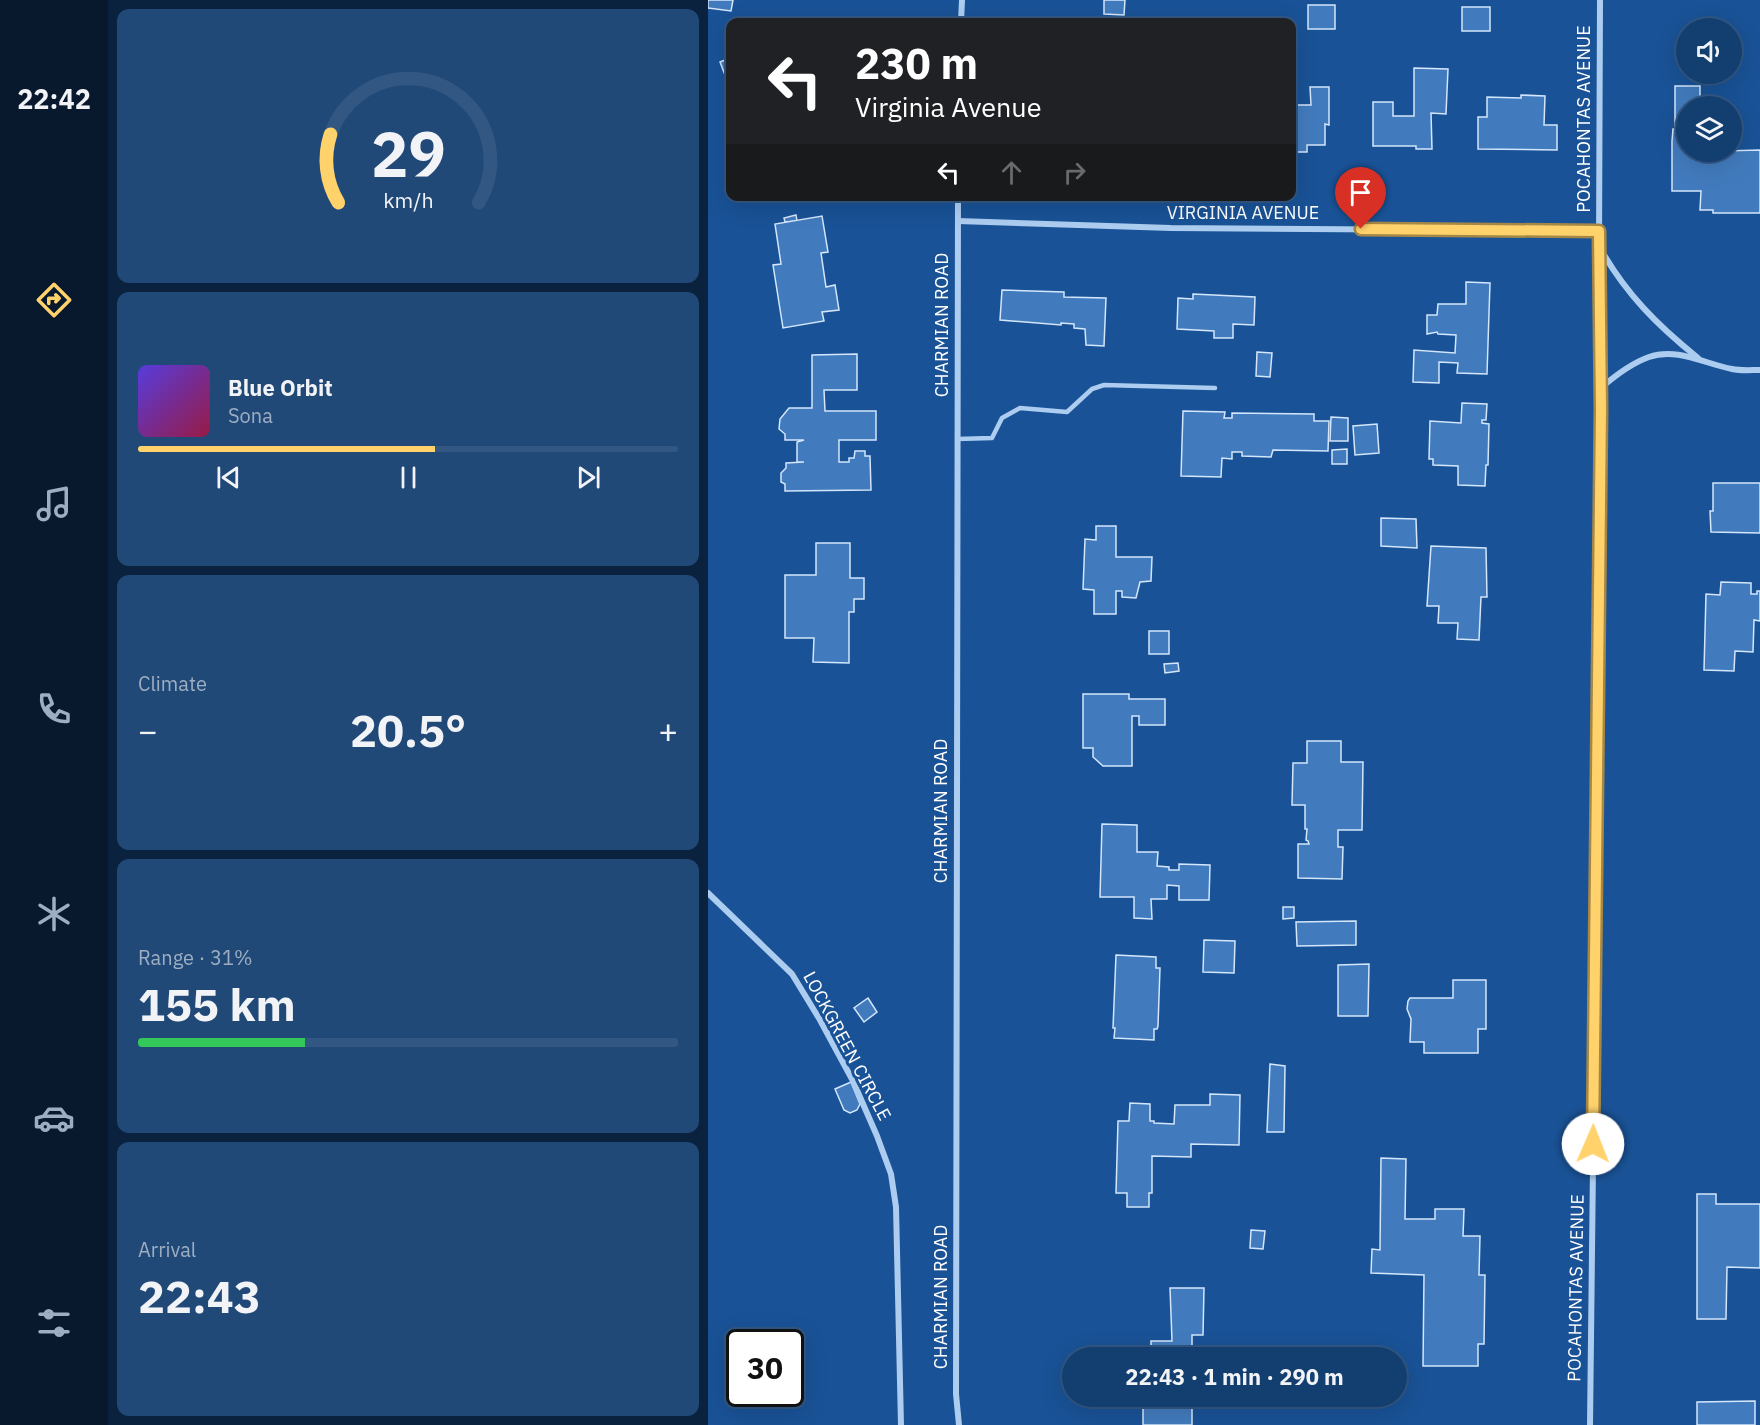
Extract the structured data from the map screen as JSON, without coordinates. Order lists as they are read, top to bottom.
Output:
{
  "streets": {
    "street": [
      "POCAHONTAS AVENUE",
      "VIRGINIA AVENUE",
      "CHARMIAN ROAD",
      "LOCKGREEN CIRCLE"
    ]
  },
  "crossings": [
    ["POCAHONTAS AVENUE", "VIRGINIA AVENUE"],
    ["VIRGINIA AVENUE", "CHARMIAN ROAD"]
  ],
  "page": {
    "tabs": "22:42",
    "turn": ["230 m", "Virginia Avenue"],
    "song": ["Blue Orbit", "Sona"],
    "tile": [
      "Climate",
      ["Range · 31%", "155 km"],
      ["Arrival", "22:43"]
    ],
    "heat": ["−", "20.5°", "+"],
    "limit": "30",
    "trip": "22:43 · 1 min · 290 m",
    "gauge": ["29", "km/h"]
  }
}
